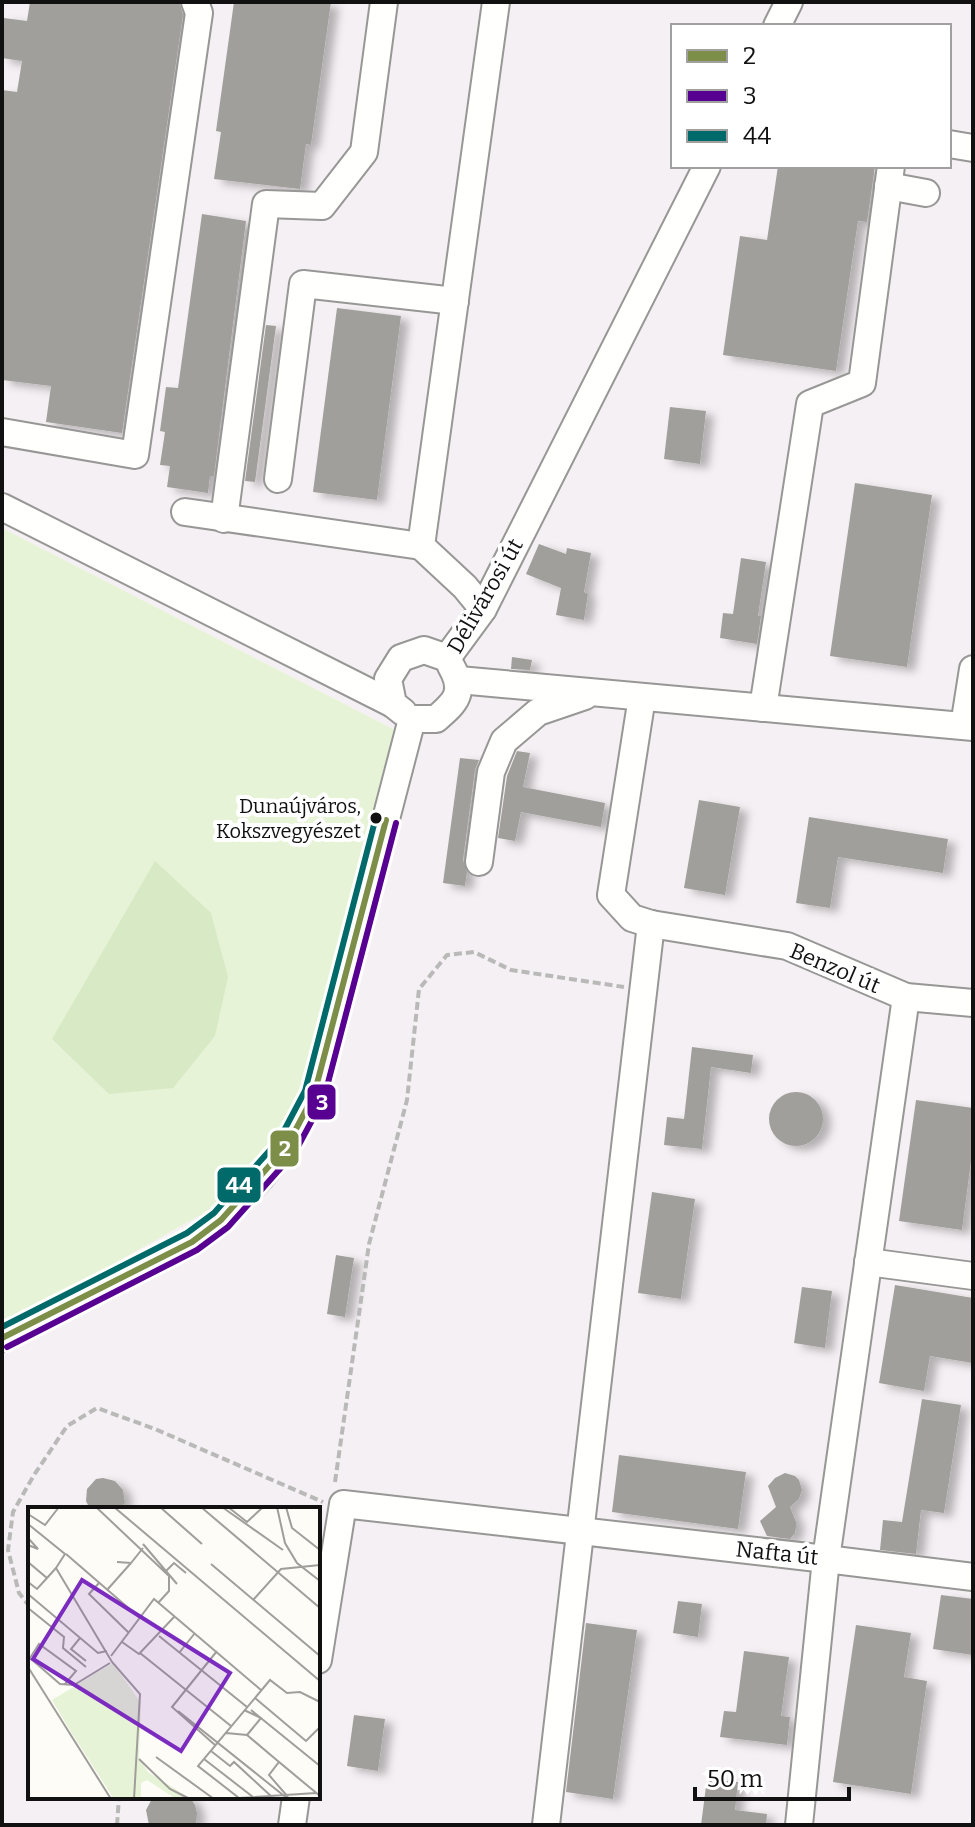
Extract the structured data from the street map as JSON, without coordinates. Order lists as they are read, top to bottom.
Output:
{
  "streets": {
    "street": ["Délivárosi út", "Benzol út", "Nafta út"]
  },
  "places": ["Dunaújváros, Kokszvegyészet"],
  "lines": ["transit line 44", "transit line 2", "transit line 3"],
  "legend": ["2", "3", "44"],
  "scale_bar": "50 m"
}
